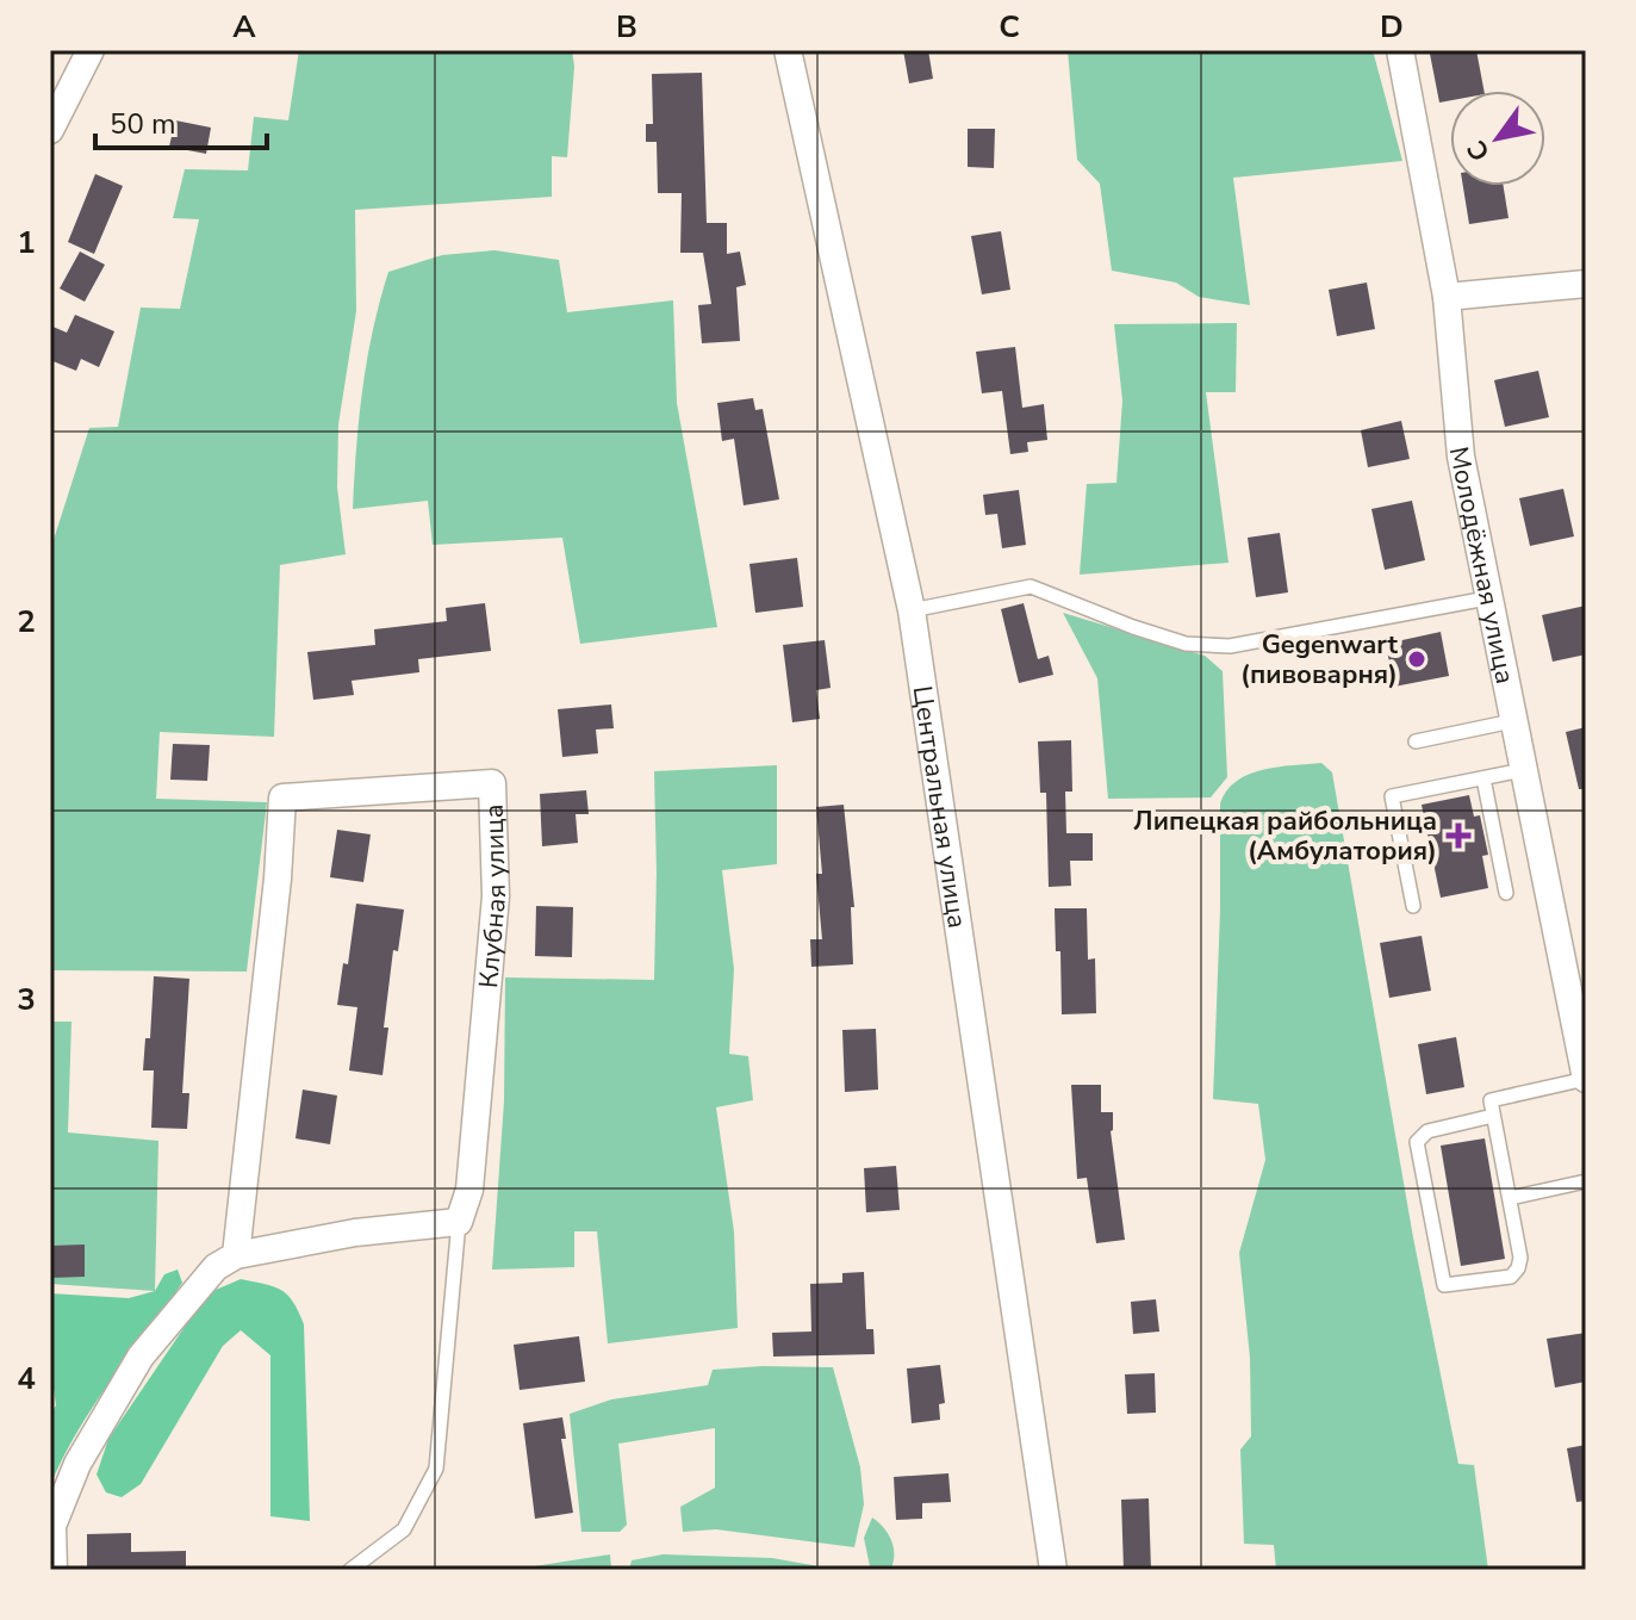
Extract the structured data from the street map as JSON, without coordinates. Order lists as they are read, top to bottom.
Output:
{
  "streets": {
    "street": ["Молодёжная улица", "Центральная улица", "Клубная улица"]
  },
  "places": {
    "other": ["Gegenwart (пивоварня)"],
    "health": ["Липецкая райбольница (Амбулатория)"]
  },
  "scale_bar": "50 m",
  "north": "bottom left",
  "grid": {
    "columns": [
      "A",
      "B",
      "C",
      "D"
    ],
    "rows": [
      "1",
      "2",
      "3",
      "4"
    ]
  }
}
